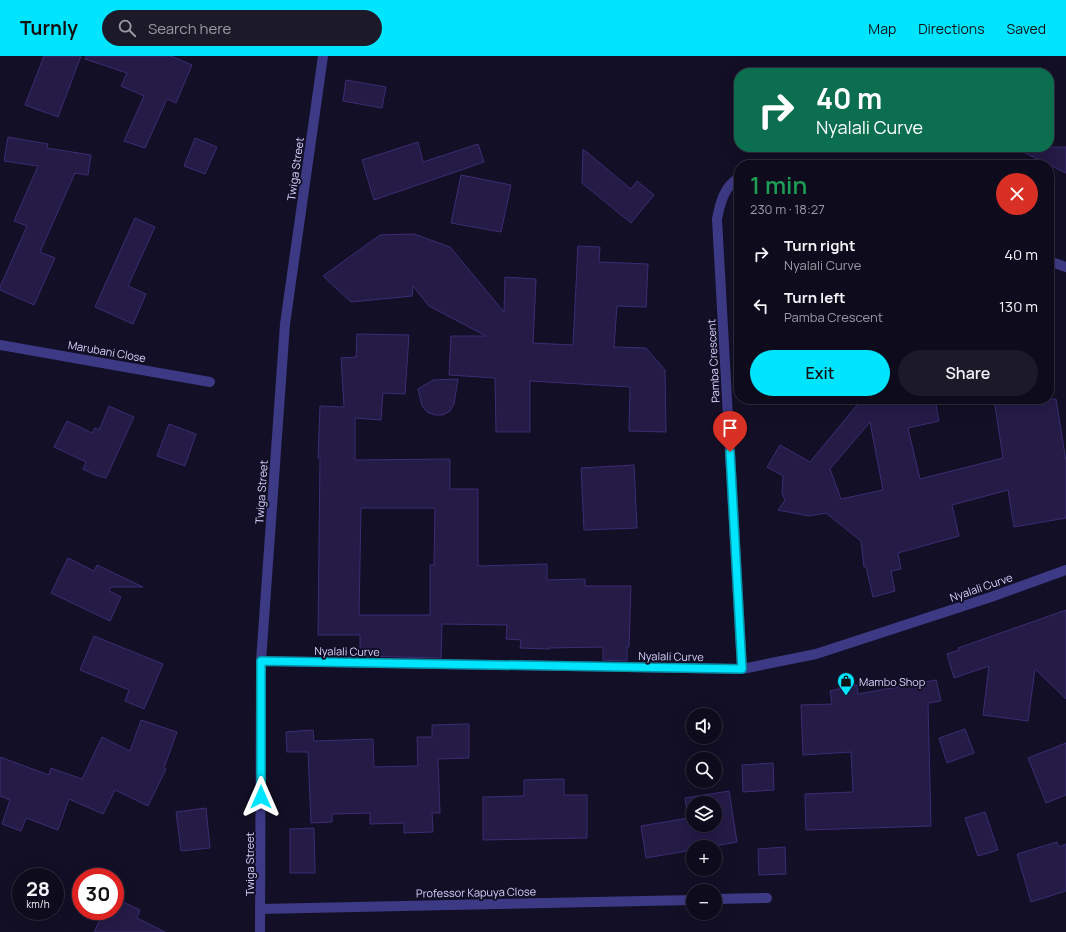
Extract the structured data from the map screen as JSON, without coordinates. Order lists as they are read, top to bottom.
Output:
{
  "streets": {
    "street": [
      "Twiga Street",
      "Marubani Close",
      "Pamba Crescent",
      "Nyalali Curve",
      "Professor Kapuya Close"
    ]
  },
  "crossings": [
    ["Twiga Street", "Nyalali Curve"],
    ["Twiga Street", "Professor Kapuya Close"],
    ["Pamba Crescent", "Nyalali Curve"]
  ],
  "places": {
    "shop": ["Mambo Shop"]
  },
  "page": {
    "header": "Turnly",
    "search": "Search here",
    "nav": ["Map", "Directions", "Saved"],
    "turn": ["40 m", "Nyalali Curve"],
    "heading": ["1 min", "230 m · 18:27"],
    "list": [
      {
        "name": "Turn right",
        "note": "Nyalali Curve",
        "value": "40 m"
      },
      {
        "name": "Turn left",
        "note": "Pamba Crescent",
        "value": "130 m"
      }
    ],
    "buttons": ["Exit", "Share"],
    "map_buttons": ["+", "−"],
    "speed": "28 km/h",
    "limit": "30"
  }
}
